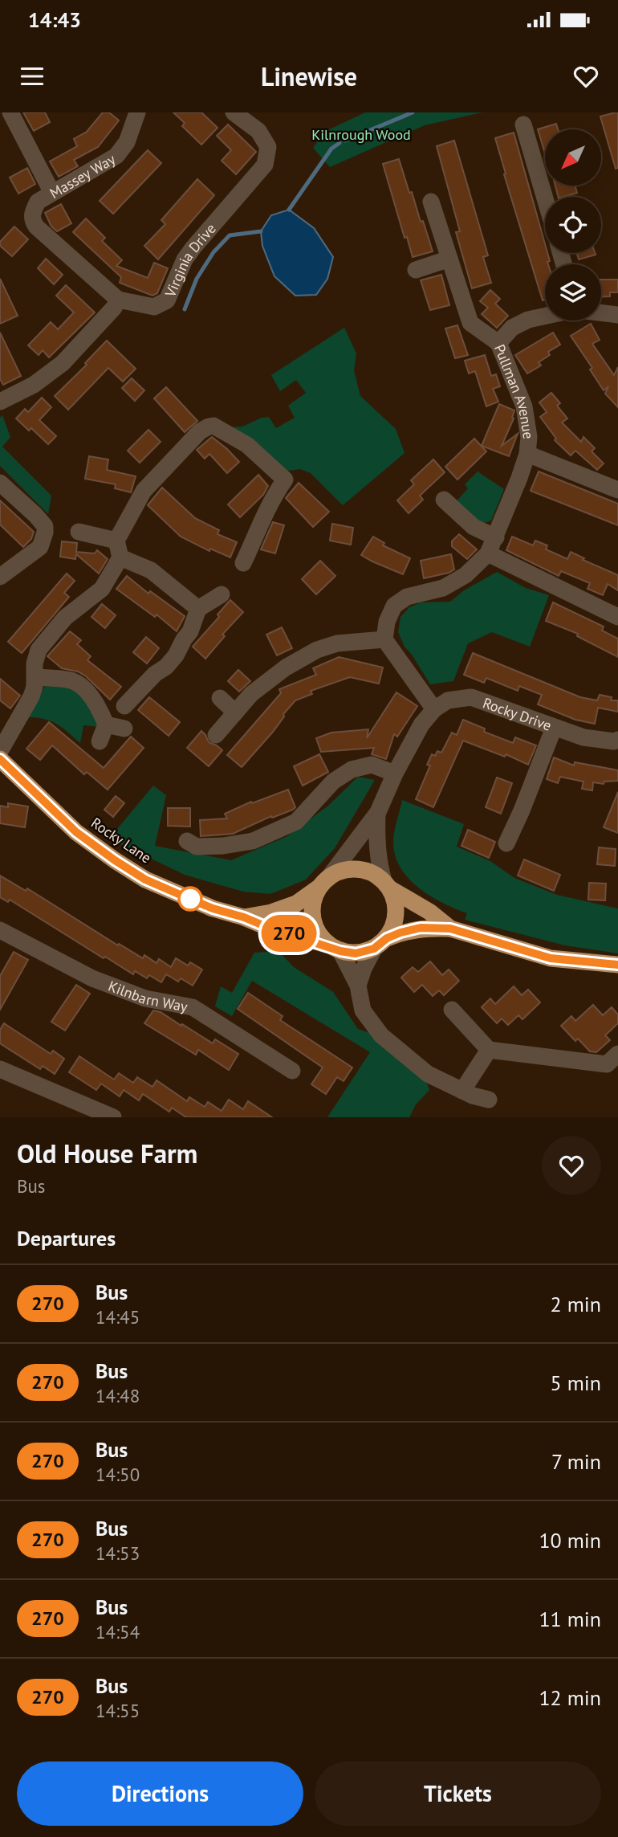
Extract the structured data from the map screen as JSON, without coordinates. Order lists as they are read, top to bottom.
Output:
{
  "streets": {
    "highway": ["Rocky Lane"],
    "street": [
      "Massey Way",
      "Virginia Drive",
      "Pullman Avenue",
      "Rocky Drive",
      "Kilnbarn Way"
    ]
  },
  "crossings": [
    ["Massey Way", "Virginia Drive"]
  ],
  "parks": ["Kilnrough Wood"],
  "lines": ["bus line 270"],
  "north": "bottom left",
  "page": {
    "status": "14:43",
    "header": "Linewise",
    "on_map": "270",
    "heading": [
      ["Old House Farm", "Bus"],
      "Departures"
    ],
    "list": [
      {
        "mark": "270",
        "name": "Bus",
        "note": "14:45",
        "value": "2 min"
      },
      {
        "mark": "270",
        "name": "Bus",
        "note": "14:48",
        "value": "5 min"
      },
      {
        "mark": "270",
        "name": "Bus",
        "note": "14:50",
        "value": "7 min"
      },
      {
        "mark": "270",
        "name": "Bus",
        "note": "14:53",
        "value": "10 min"
      },
      {
        "mark": "270",
        "name": "Bus",
        "note": "14:54",
        "value": "11 min"
      },
      {
        "mark": "270",
        "name": "Bus",
        "note": "14:55",
        "value": "12 min"
      }
    ],
    "buttons": ["Directions", "Tickets"]
  }
}
